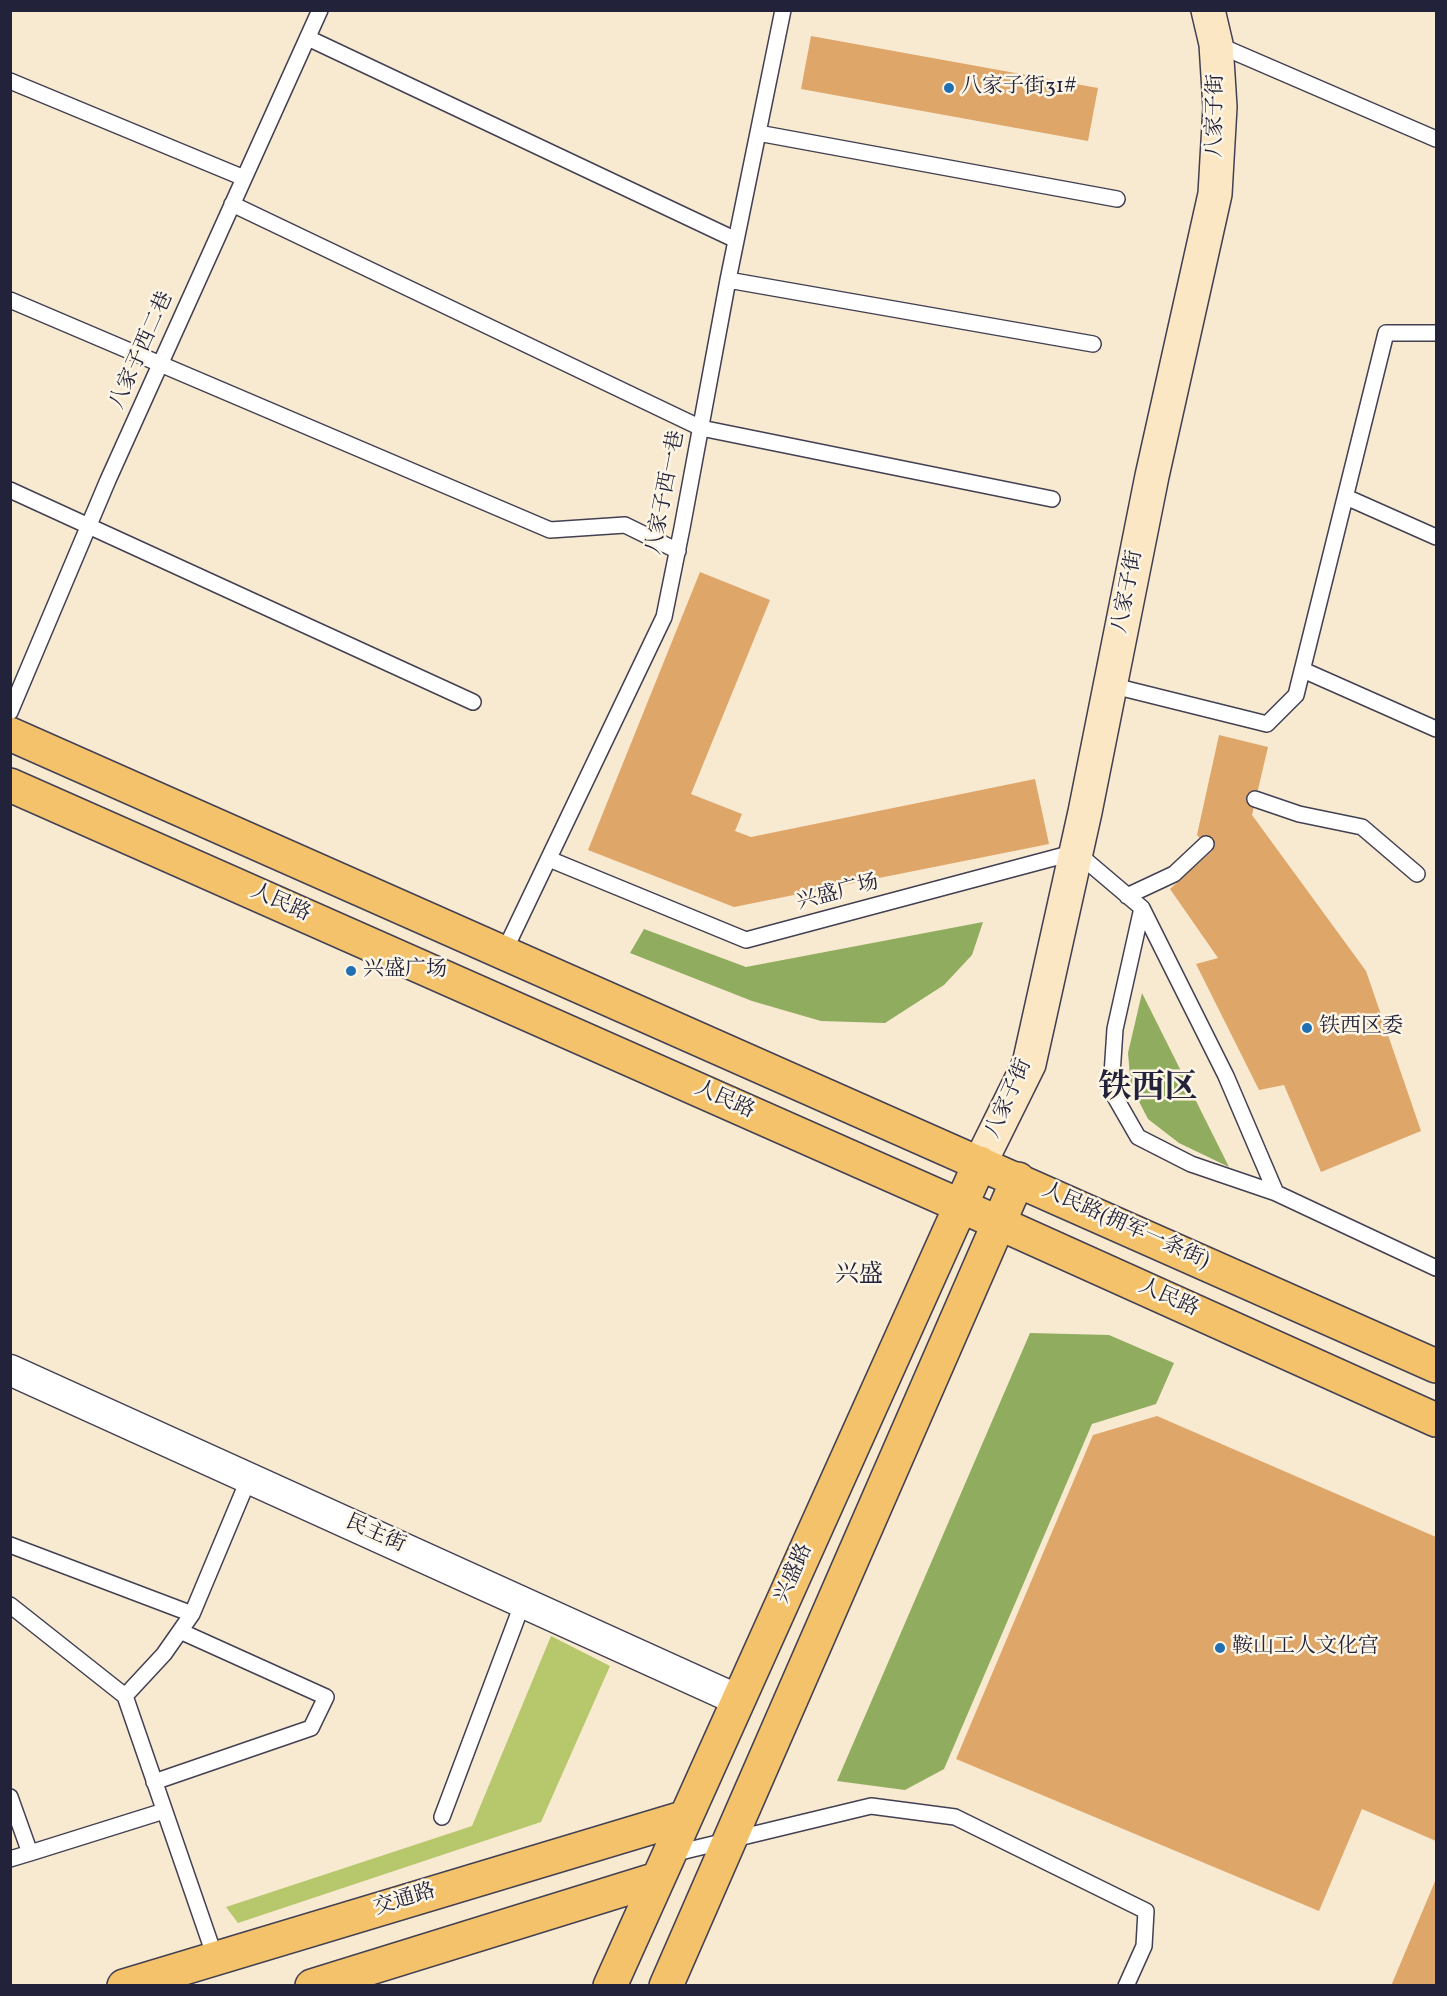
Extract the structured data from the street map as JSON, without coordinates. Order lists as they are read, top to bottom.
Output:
{
  "streets": {
    "main road": [
      "人民路",
      "人民路(拥军一条街)",
      "兴盛路",
      "交通路"
    ],
    "street": ["八家子街", "民主街"],
    "lane": ["八家子西二巷", "八家子西一巷", "兴盛广场"]
  },
  "crossings": [
    ["八家子街", "兴盛广场"],
    ["八家子街", "人民路(拥军一条街)"],
    ["八家子街", "兴盛路"],
    ["八家子西一巷", "兴盛广场"],
    ["八家子西一巷", "人民路(拥军一条街)"],
    ["人民路", "兴盛路"],
    ["人民路(拥军一条街)", "兴盛路"],
    ["民主街", "兴盛路"],
    ["兴盛路", "交通路"]
  ],
  "districts": ["铁西区", "兴盛"],
  "places": [
    "八家子街31#",
    "兴盛广场",
    "铁西区委",
    "鞍山工人文化宫"
  ]
}
